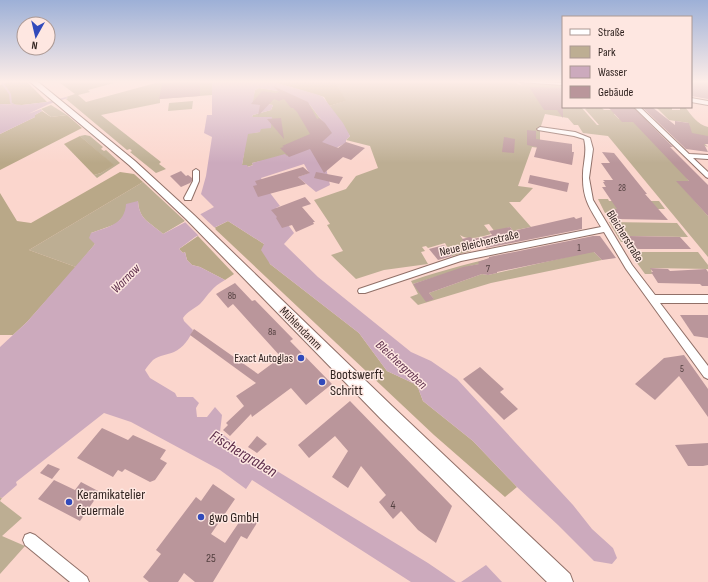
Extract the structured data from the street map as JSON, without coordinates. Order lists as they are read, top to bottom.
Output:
{
  "streets": {
    "main road": ["Mühlendamm"],
    "street": ["Bleicherstraße", "Neue Bleicherstraße"]
  },
  "crossings": [
    ["Bleicherstraße", "Neue Bleicherstraße"]
  ],
  "water": ["Warnow", "Bleichergraben", "Fischergraben"],
  "places": [
    "Exact Autoglas",
    "Bootswerft Schritt",
    "Keramikatelier feuermale",
    "gwo GmbH"
  ],
  "house_numbers": [
    "28",
    "1",
    "7",
    "8b",
    "8a",
    "5",
    "4",
    "25"
  ],
  "legend": [
    "Straße",
    "Park",
    "Wasser",
    "Gebäude"
  ],
  "north": "bottom"
}
